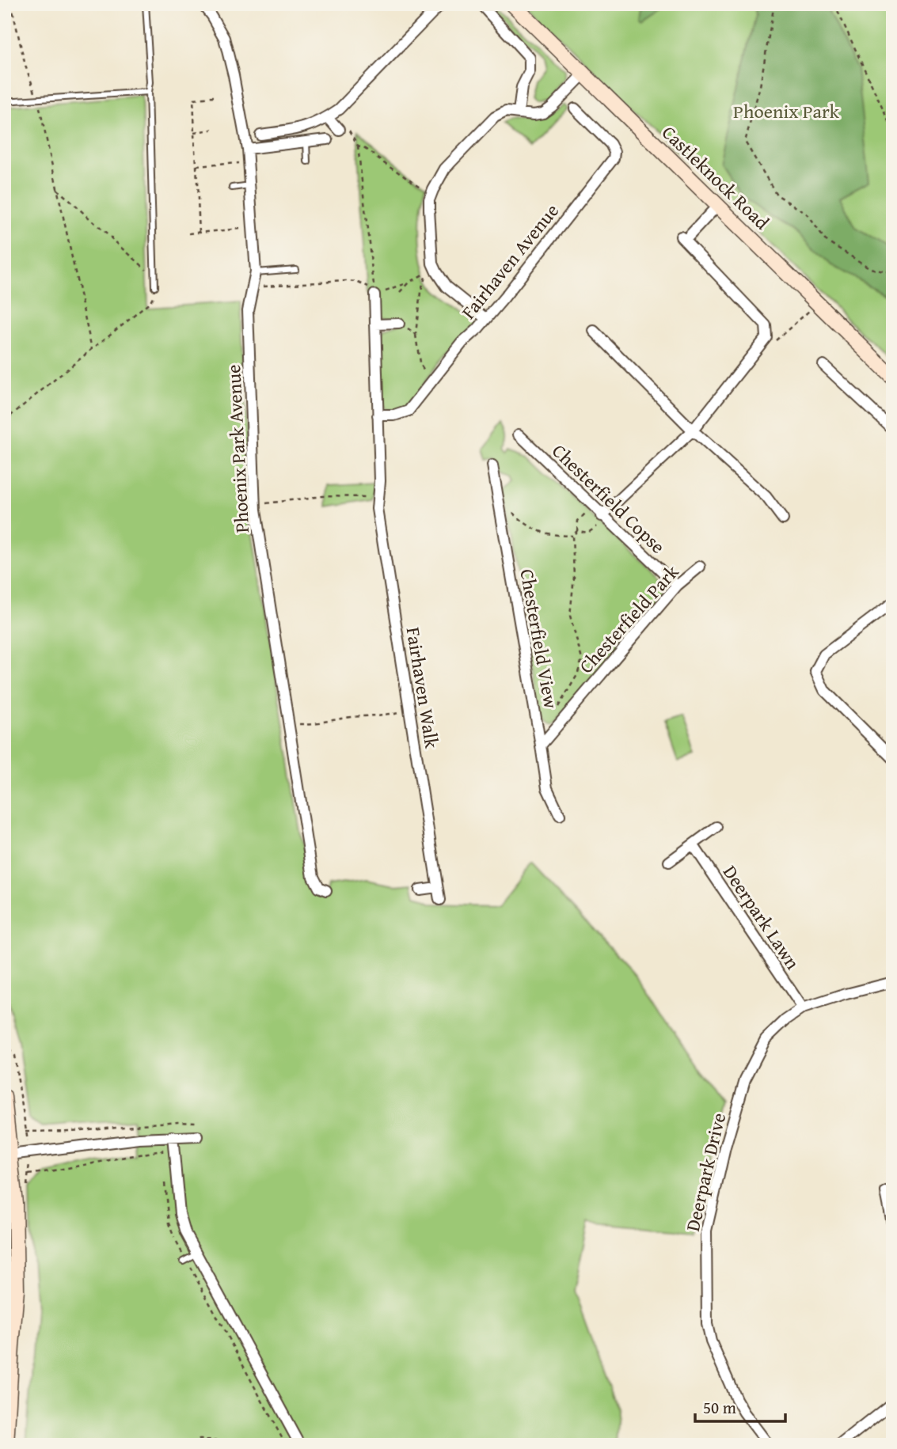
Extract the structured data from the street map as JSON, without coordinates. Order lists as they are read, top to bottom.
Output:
{
  "streets": {
    "main road": ["Castleknock Road"],
    "street": [
      "Fairhaven Avenue",
      "Phoenix Park Avenue",
      "Chesterfield Copse",
      "Chesterfield Park",
      "Chesterfield View",
      "Fairhaven Walk",
      "Deerpark Lawn",
      "Deerpark Drive"
    ]
  },
  "crossings": [
    ["Fairhaven Avenue", "Fairhaven Walk"],
    ["Chesterfield Copse", "Chesterfield Park"],
    ["Chesterfield Park", "Chesterfield View"],
    ["Deerpark Lawn", "Deerpark Drive"]
  ],
  "parks": ["Phoenix Park"],
  "scale_bar": "50 m"
}
